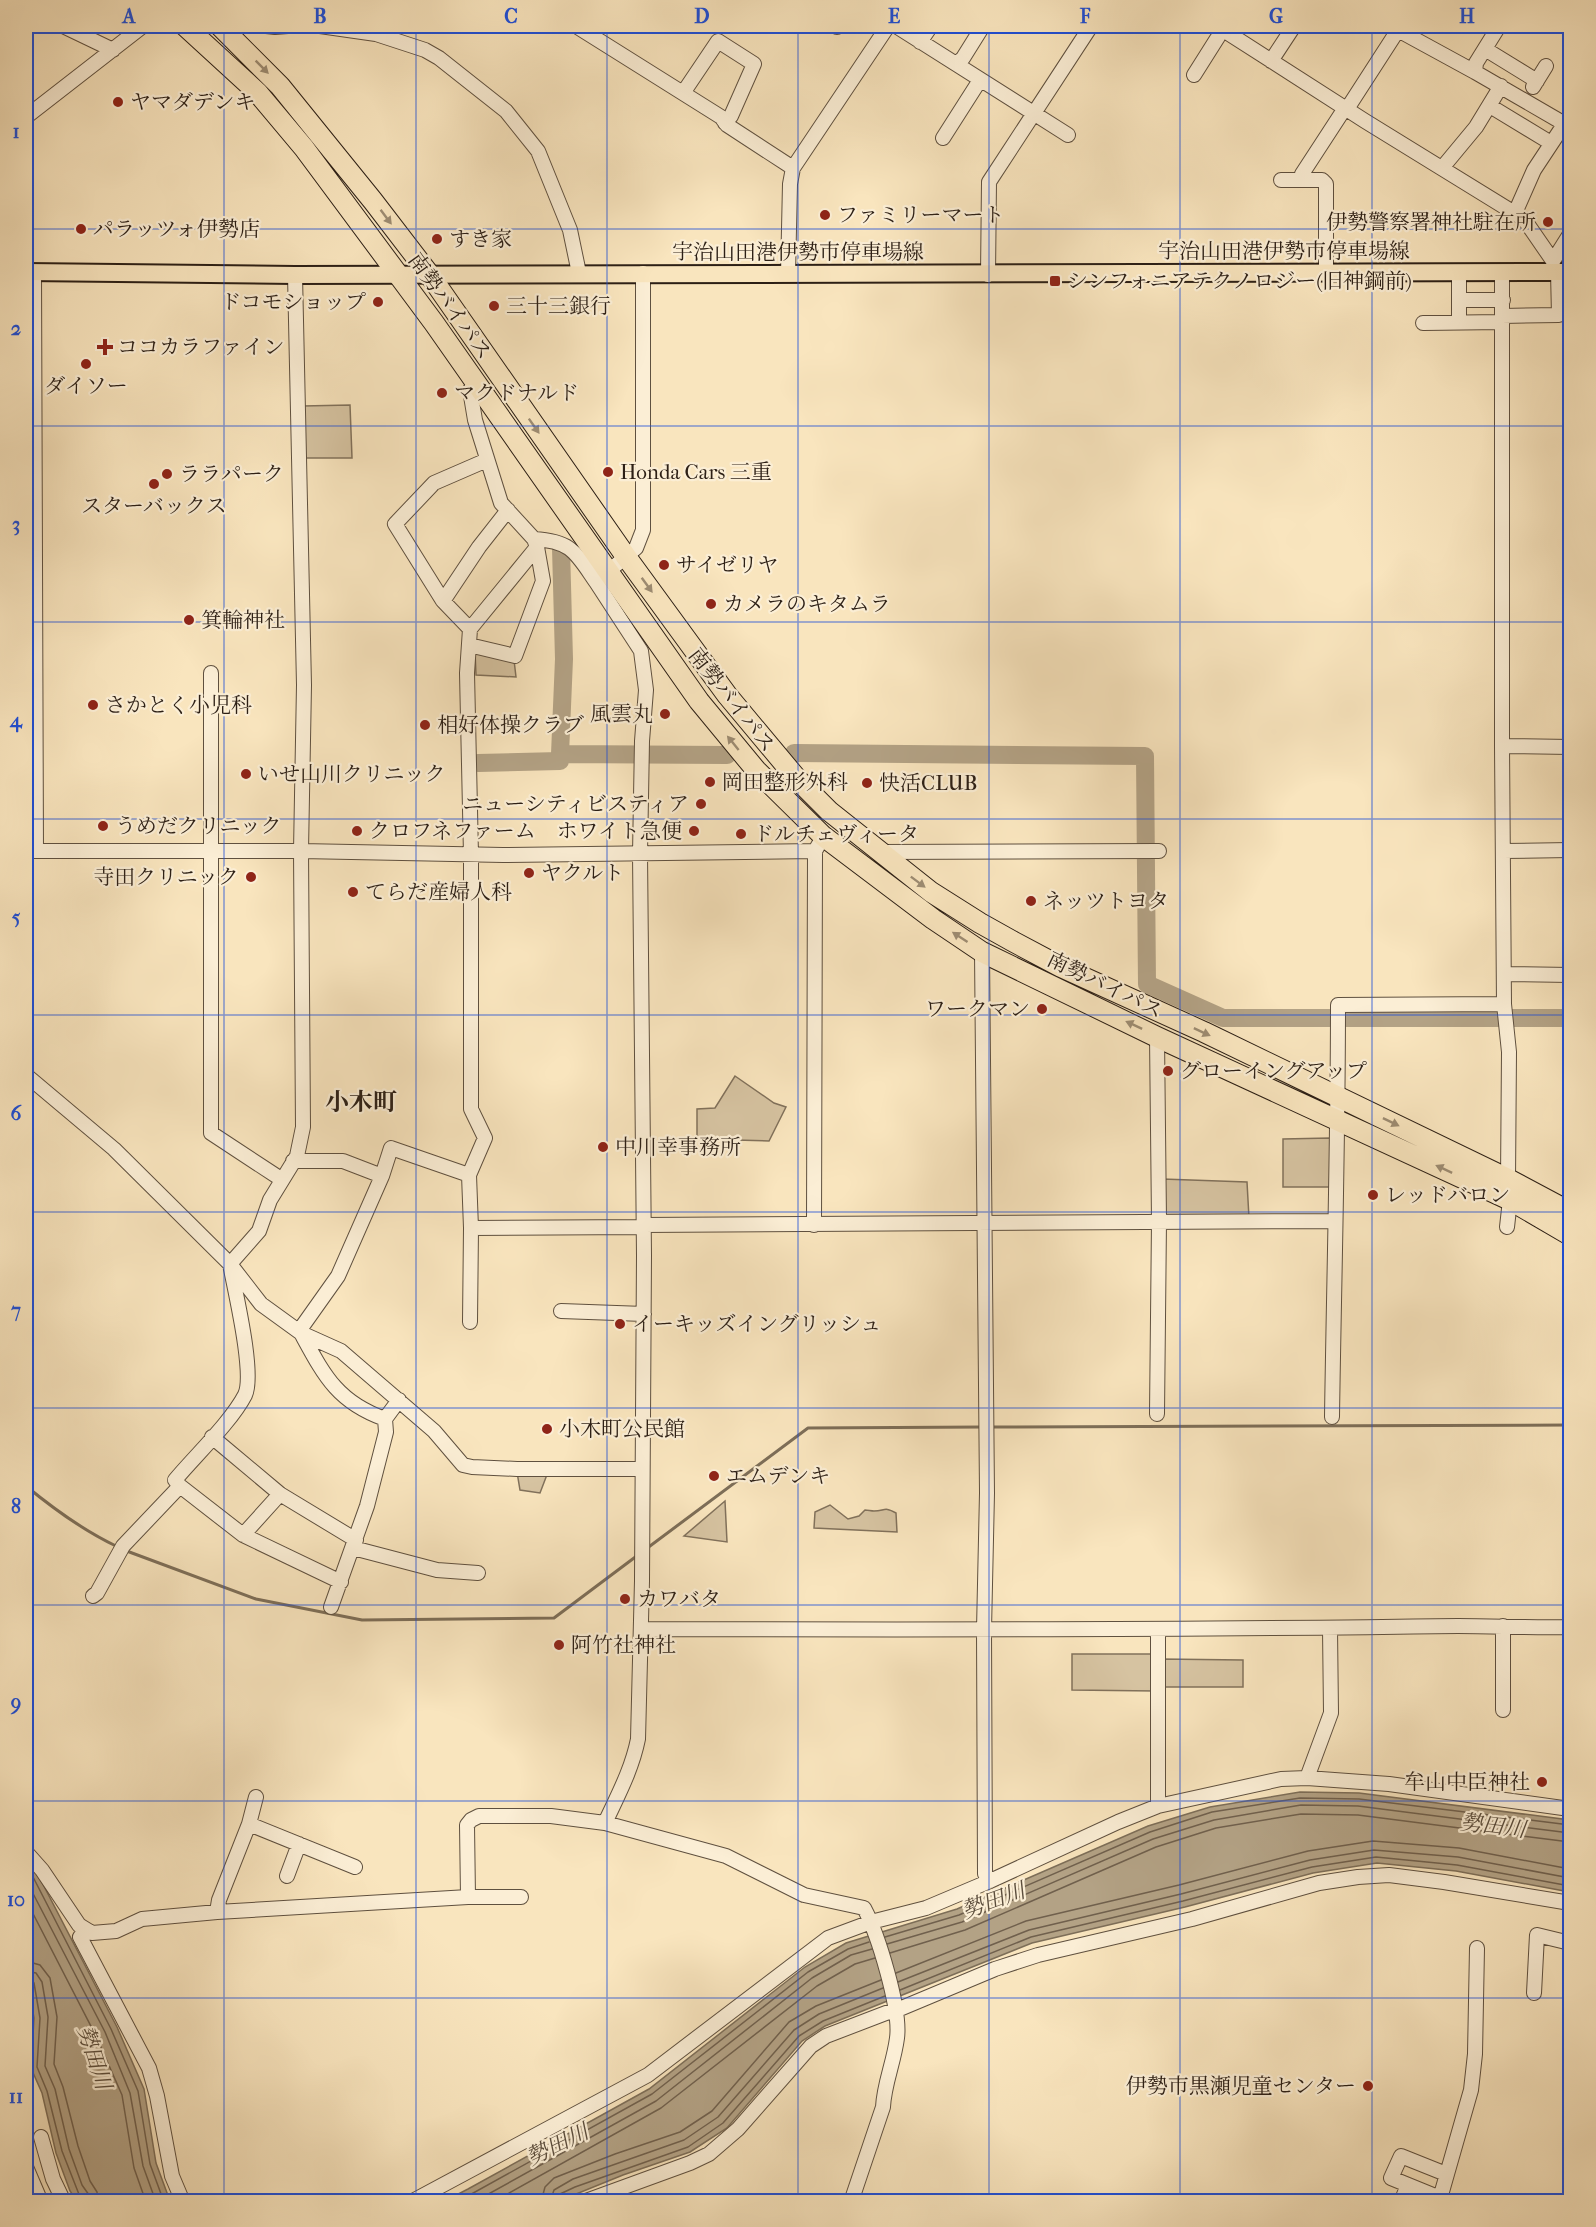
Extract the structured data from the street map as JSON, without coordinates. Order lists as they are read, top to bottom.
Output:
{
  "streets": {
    "highway": ["南勢バイパス"],
    "main road": ["宇治山田港伊勢市停車場線"]
  },
  "crossings": [
    ["宇治山田港伊勢市停車場線", "南勢バイパス"]
  ],
  "districts": ["小木町"],
  "water": ["勢田川"],
  "places": {
    "other": [
      "ヤマダデンキ",
      "ファミリーマート",
      "伊勢警察署神社駐在所",
      "パラッツォ伊勢店",
      "すき家",
      "ドコモショップ",
      "三十三銀行",
      "ダイソー",
      "マクドナルド",
      "Honda Cars 三重",
      "ララパーク",
      "スターバックス",
      "サイゼリヤ",
      "カメラのキタムラ",
      "箕輪神社",
      "さかとく小児科",
      "風雲丸",
      "相好体操クラブ",
      "いせ山川クリニック",
      "岡田整形外科",
      "快活CLUB",
      "ニューシティビスティア",
      "うめだクリニック",
      "クロフネファーム",
      "ホワイト急便",
      "ドルチェヴィータ",
      "ヤクルト",
      "寺田クリニック",
      "てらだ産婦人科",
      "ネッツトヨタ",
      "ワークマン",
      "グローイングアップ",
      "中川幸事務所",
      "レッドバロン",
      "イーキッズイングリッシュ",
      "小木町公民館",
      "エムデンキ",
      "カワバタ",
      "阿竹社神社",
      "牟山中臣神社",
      "伊勢市黒瀬児童センター"
    ],
    "transit": ["シンフォニアテクノロジー(旧神鋼前)"],
    "health": ["ココカラファイン"]
  },
  "grid": {
    "columns": [
      "A",
      "B",
      "C",
      "D",
      "E",
      "F",
      "G",
      "H"
    ],
    "rows": [
      "1",
      "2",
      "3",
      "4",
      "5",
      "6",
      "7",
      "8",
      "9",
      "10",
      "11"
    ]
  }
}
